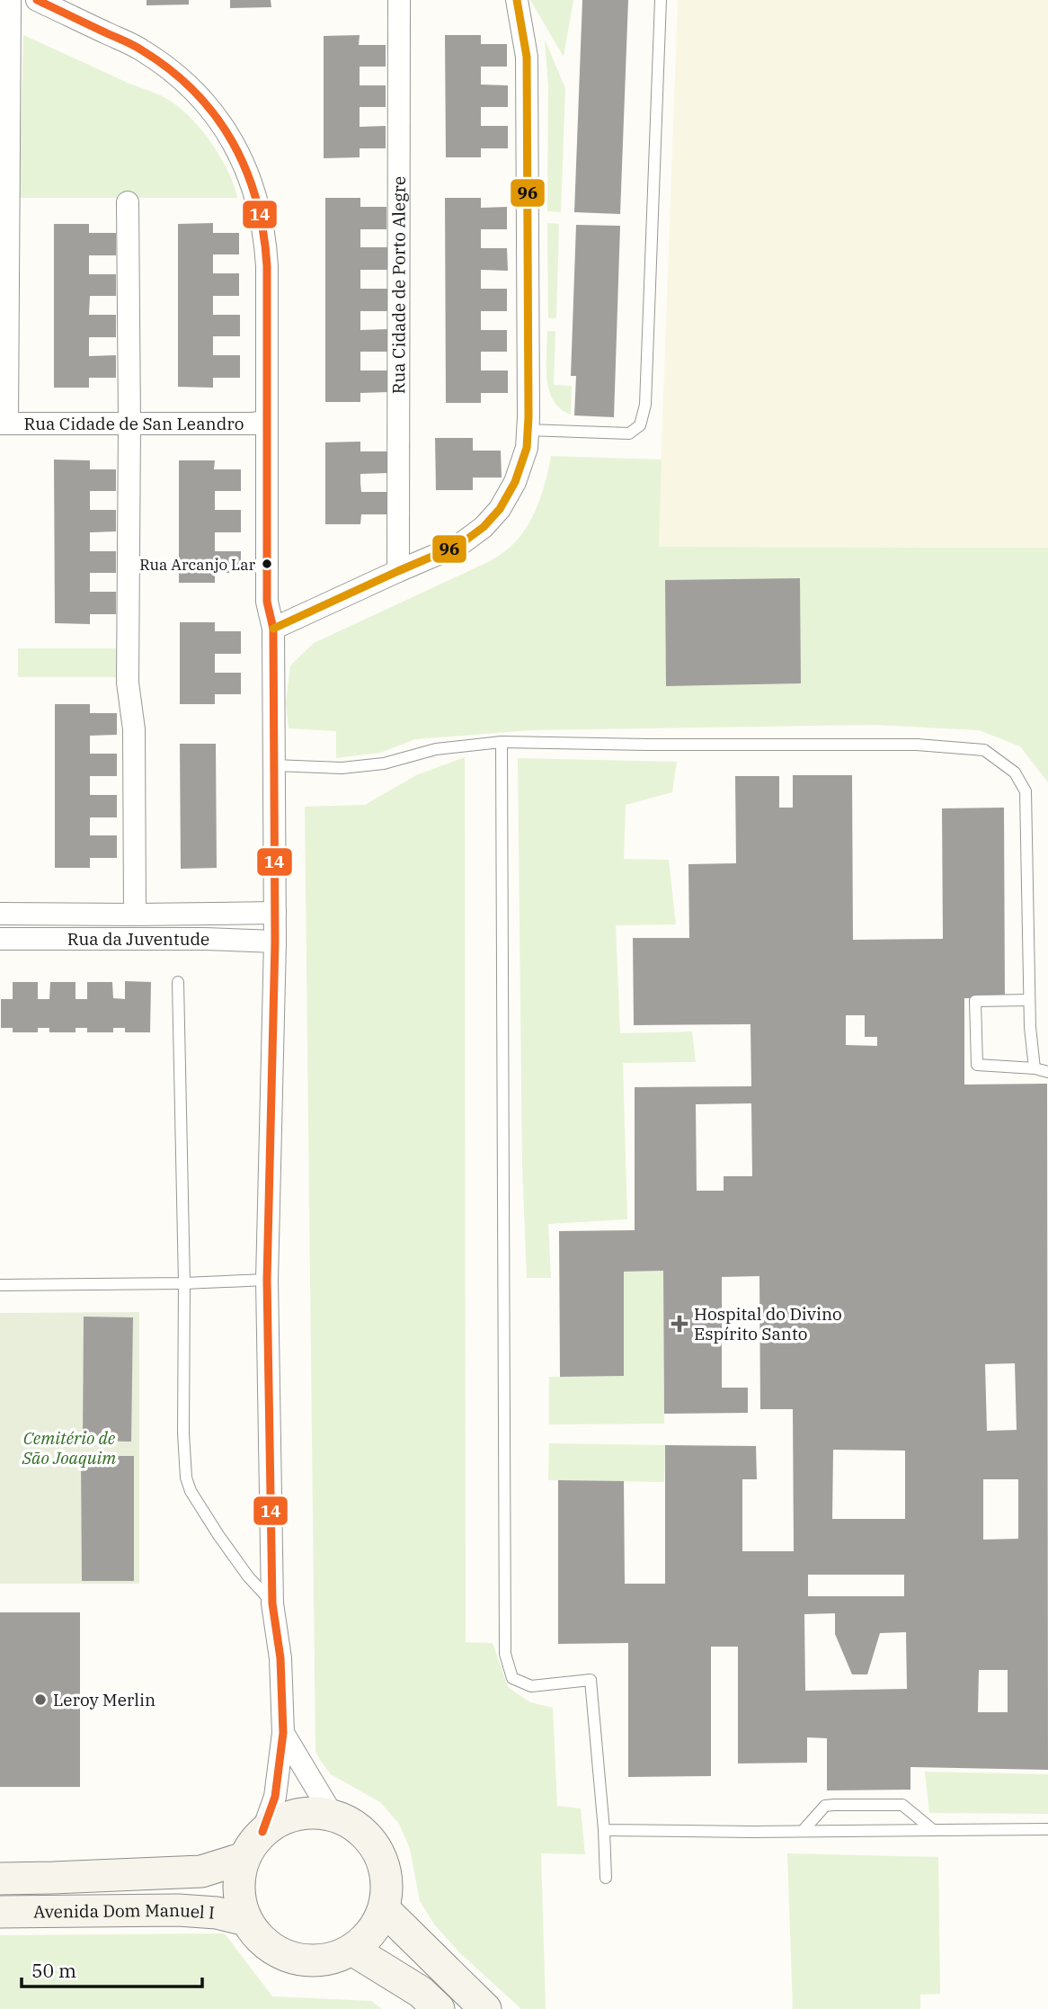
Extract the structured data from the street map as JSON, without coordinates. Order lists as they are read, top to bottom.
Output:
{
  "streets": {
    "main road": ["Avenida Dom Manuel I"],
    "street": ["Rua Cidade de Porto Alegre", "Rua Cidade de San Leandro", "Rua da Juventude"]
  },
  "parks": ["Cemitério de São Joaquim"],
  "places": {
    "other": ["Rua Arcanjo Lar", "Leroy Merlin"],
    "health": ["Hospital do Divino Espírito Santo"]
  },
  "lines": ["transit line 14", "transit line 96"],
  "scale_bar": "50 m"
}
